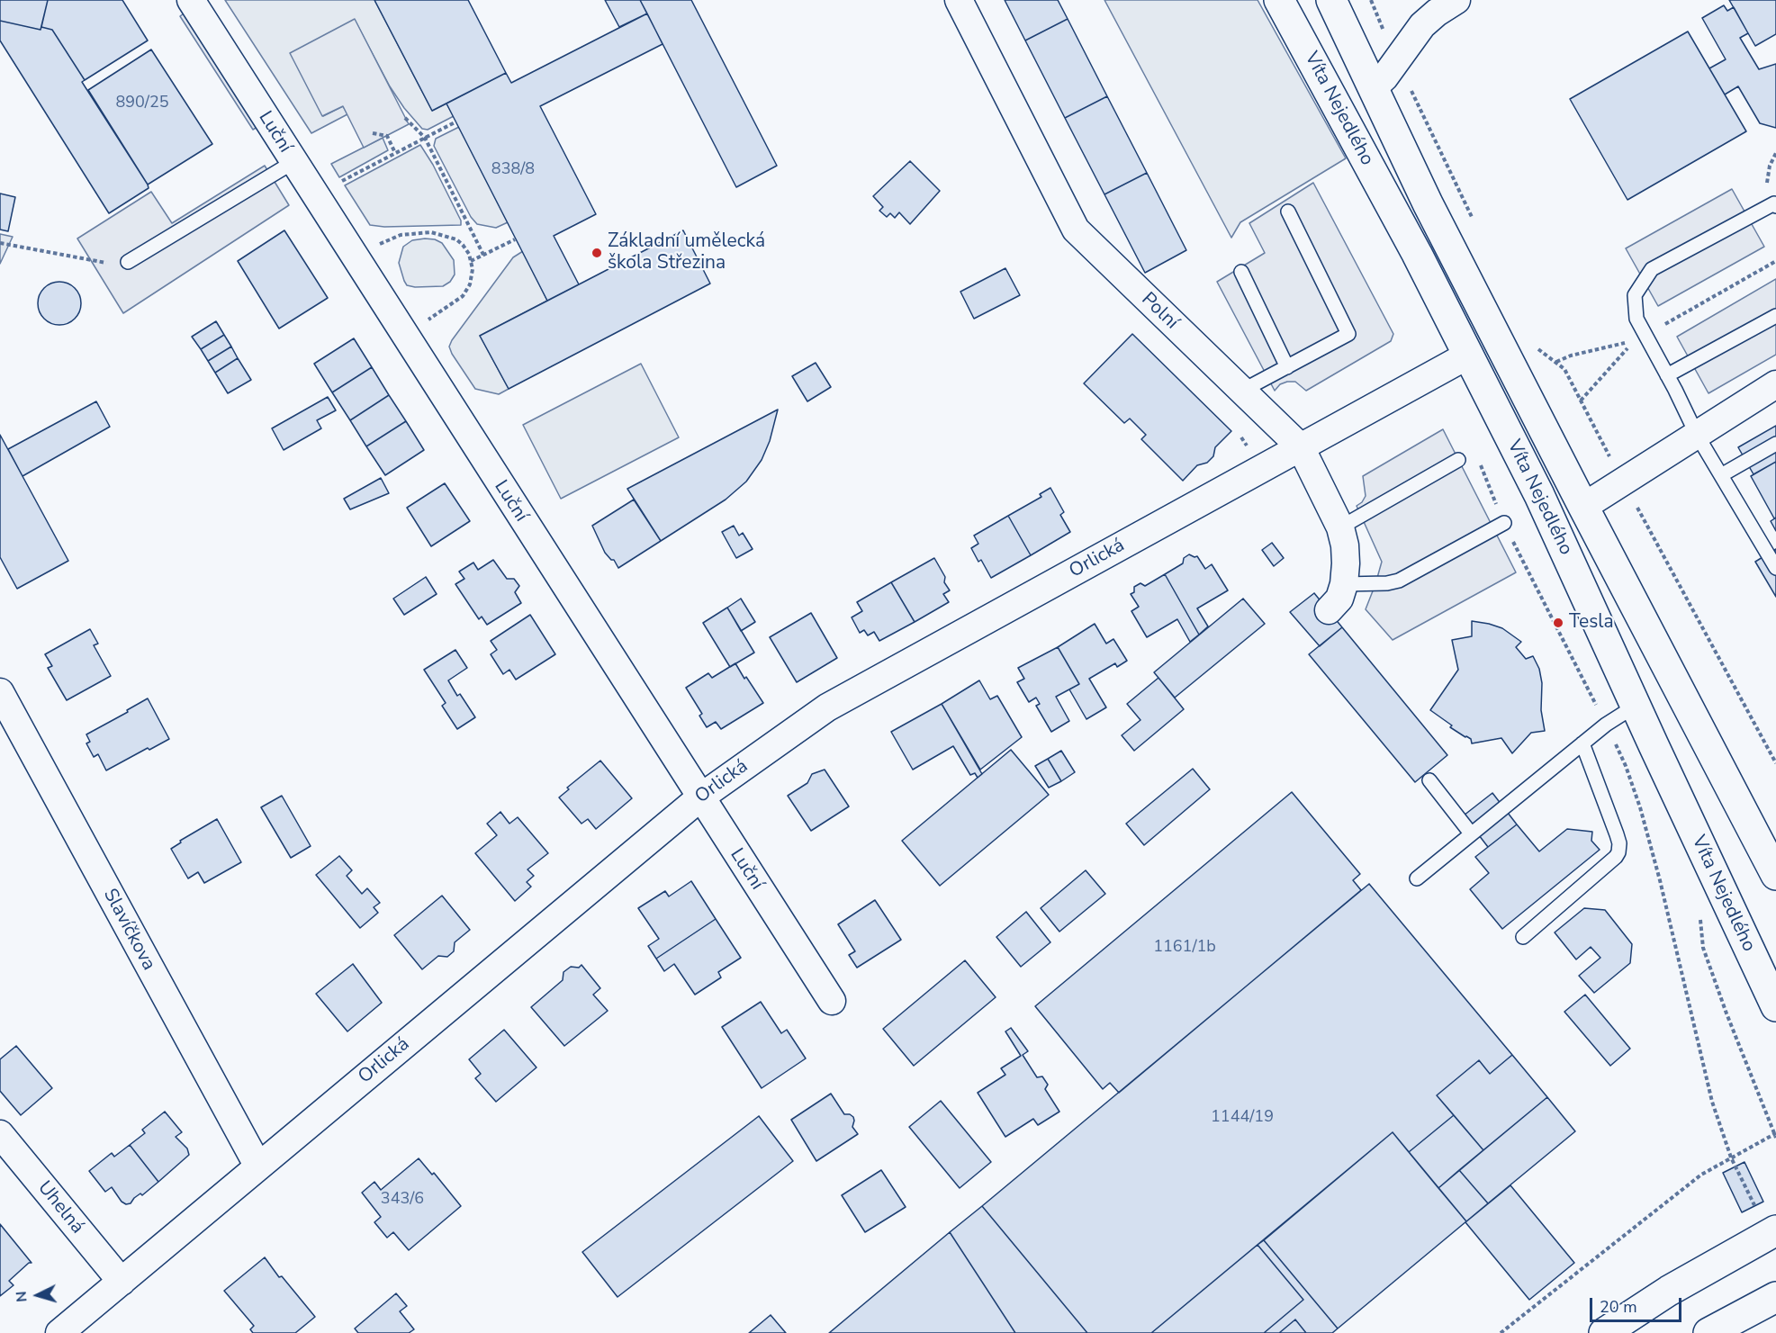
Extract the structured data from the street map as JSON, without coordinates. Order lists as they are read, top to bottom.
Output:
{
  "streets": {
    "main road": ["Víta Nejedlého"],
    "street": [
      "Luční",
      "Polní",
      "Orlická",
      "Slavíčkova",
      "Uhelná"
    ]
  },
  "crossings": [
    ["Víta Nejedlého", "Orlická"],
    ["Luční", "Orlická"],
    ["Polní", "Orlická"],
    ["Orlická", "Slavíčkova"],
    ["Orlická", "Uhelná"]
  ],
  "places": ["Základní umělecká škola Střezina", "Tesla"],
  "house_numbers": [
    "890/25",
    "838/8",
    "1161/1b",
    "1144/19",
    "343/6"
  ],
  "scale_bar": "20 m",
  "north": "left"
}
